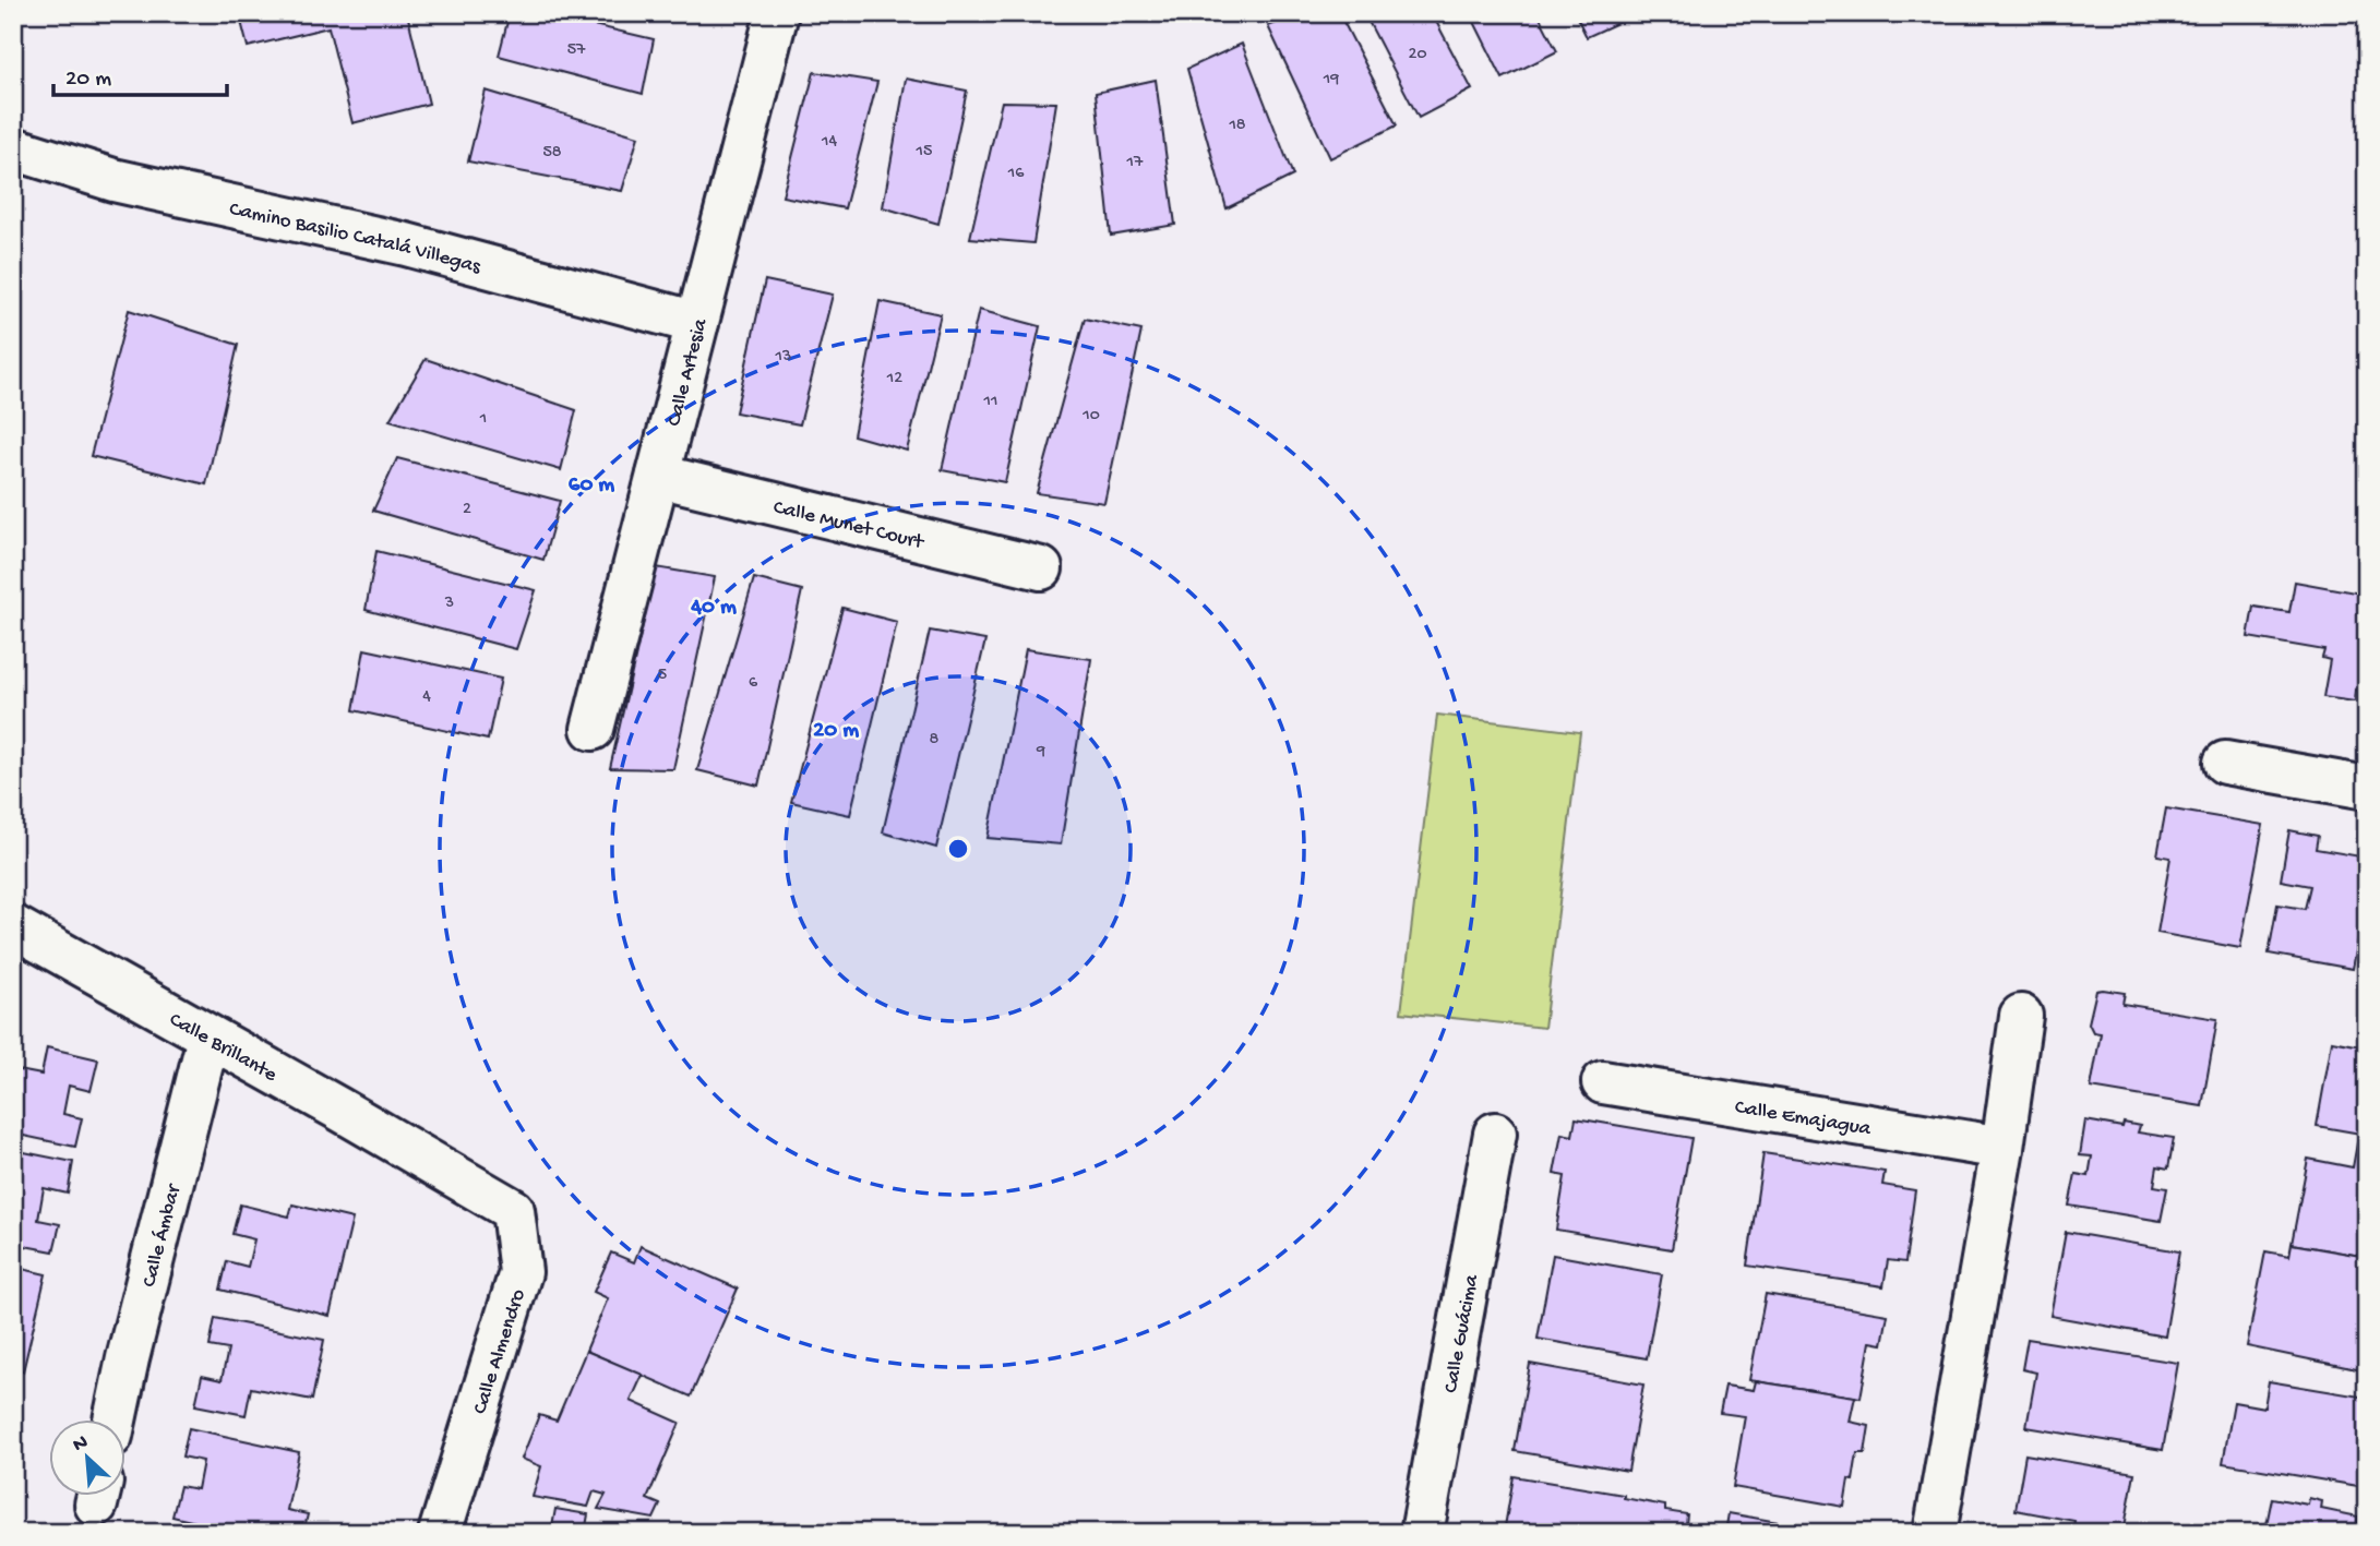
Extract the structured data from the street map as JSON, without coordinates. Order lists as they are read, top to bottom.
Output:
{
  "streets": {
    "street": [
      "Camino Basilio Catalá Villegas",
      "Calle Artesia",
      "Calle Munet Court",
      "Calle Brillante",
      "Calle Emajagua",
      "Calle Ámbar",
      "Calle Guácima",
      "Calle Almendro"
    ]
  },
  "crossings": [
    ["Camino Basilio Catalá Villegas", "Calle Artesia"],
    ["Calle Artesia", "Calle Munet Court"],
    ["Calle Brillante", "Calle Ámbar"],
    ["Calle Brillante", "Calle Almendro"]
  ],
  "house_numbers": [
    "57",
    "20",
    "19",
    "18",
    "14",
    "15",
    "58",
    "17",
    "16",
    "13",
    "12",
    "11",
    "10",
    "1",
    "2",
    "3",
    "5",
    "6",
    "4",
    "8",
    "9"
  ],
  "scale_bar": "20 m",
  "north": "top left",
  "rings": ["60 m", "40 m", "20 m"]
}
